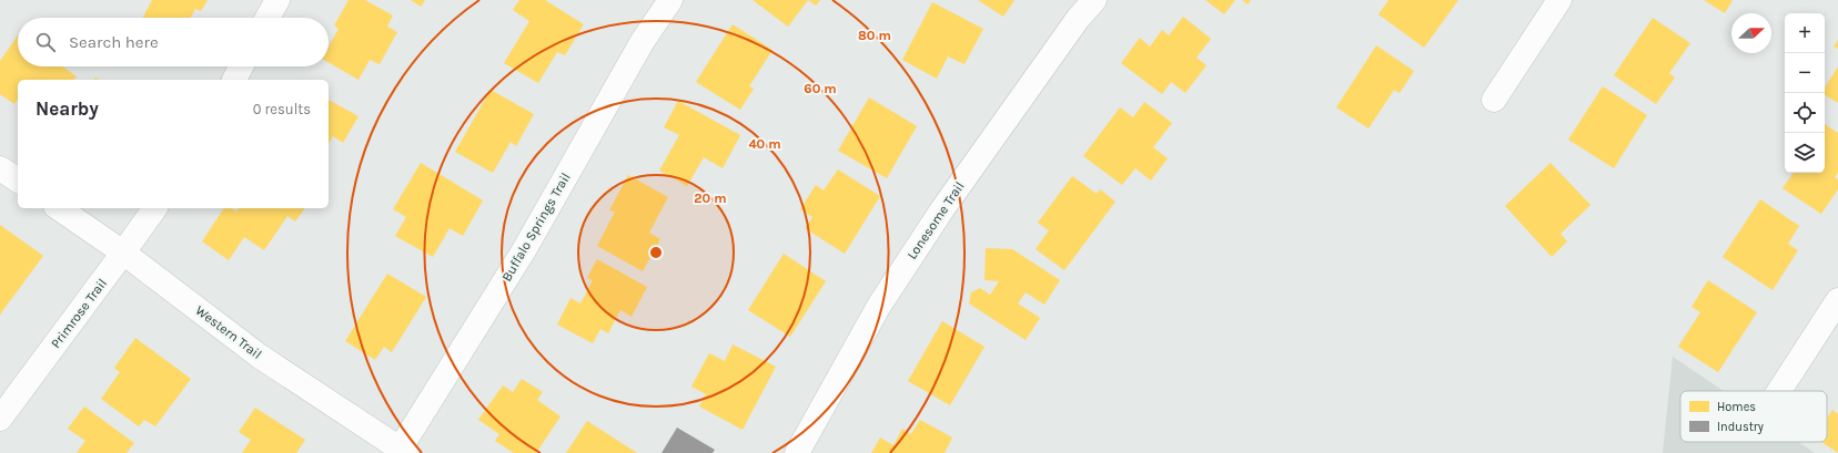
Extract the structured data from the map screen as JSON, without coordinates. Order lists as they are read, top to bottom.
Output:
{
  "streets": {
    "street": [
      "Lonesome Trail",
      "Buffalo Springs Trail",
      "Primrose Trail",
      "Western Trail"
    ]
  },
  "crossings": [
    ["Buffalo Springs Trail", "Western Trail"],
    ["Primrose Trail", "Western Trail"]
  ],
  "legend": ["Homes", "Industry"],
  "north": "right",
  "page": {
    "map_buttons": ["+", "−"],
    "search": "Search here",
    "heading": ["Nearby", "0 results"]
  },
  "rings": [
    "80 m",
    "60 m",
    "40 m",
    "20 m"
  ]
}
